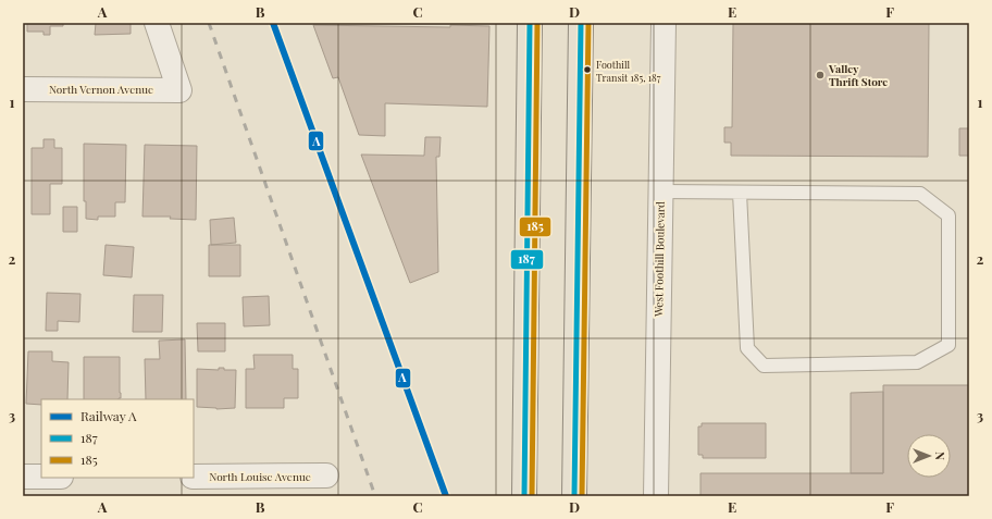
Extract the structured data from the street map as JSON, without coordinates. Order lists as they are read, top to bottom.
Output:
{
  "streets": {
    "street": ["North Vernon Avenue", "West Foothill Boulevard", "North Louise Avenue"]
  },
  "places": ["Foothill Transit 185, 187", "Valley Thrift Store"],
  "lines": ["rail line A", "transit line 187", "transit line 185"],
  "legend": ["Railway A", "187", "185"],
  "north": "right",
  "grid": {
    "columns": [
      "A",
      "B",
      "C",
      "D",
      "E",
      "F"
    ],
    "rows": ["1", "2", "3"]
  }
}
